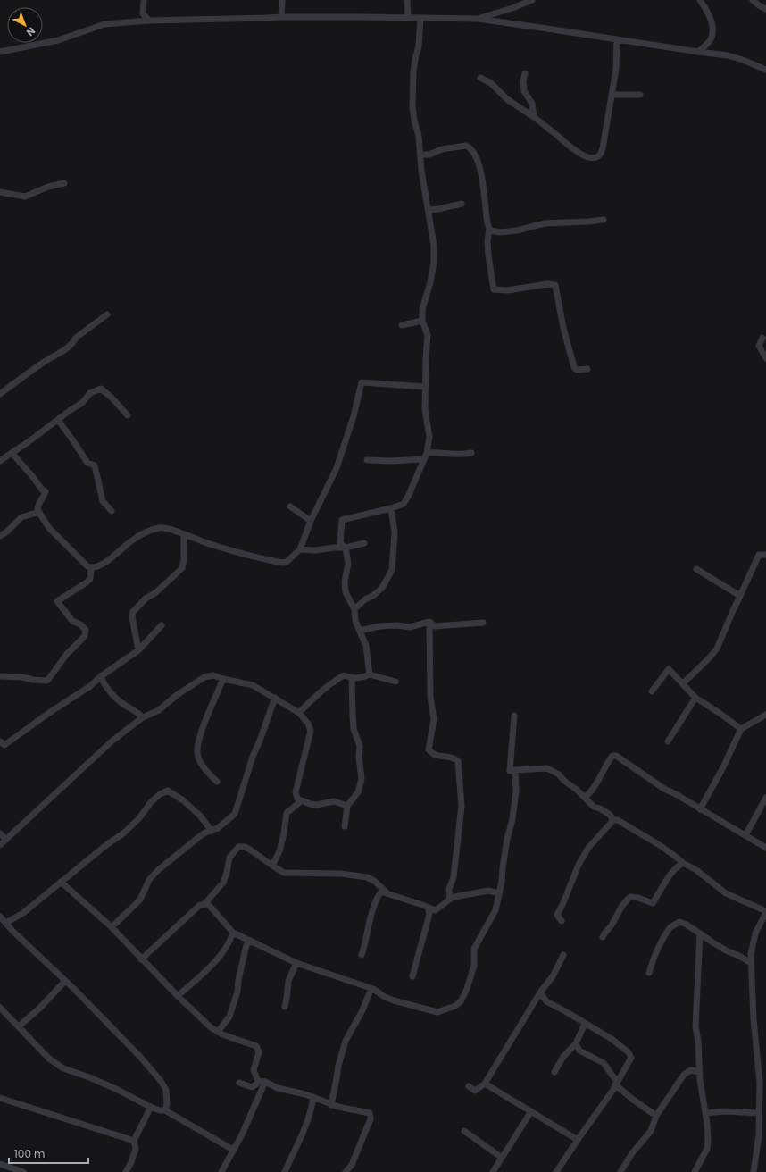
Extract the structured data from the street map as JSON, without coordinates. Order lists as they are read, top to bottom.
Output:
{
  "scale_bar": "100 m",
  "north": "bottom right"
}
